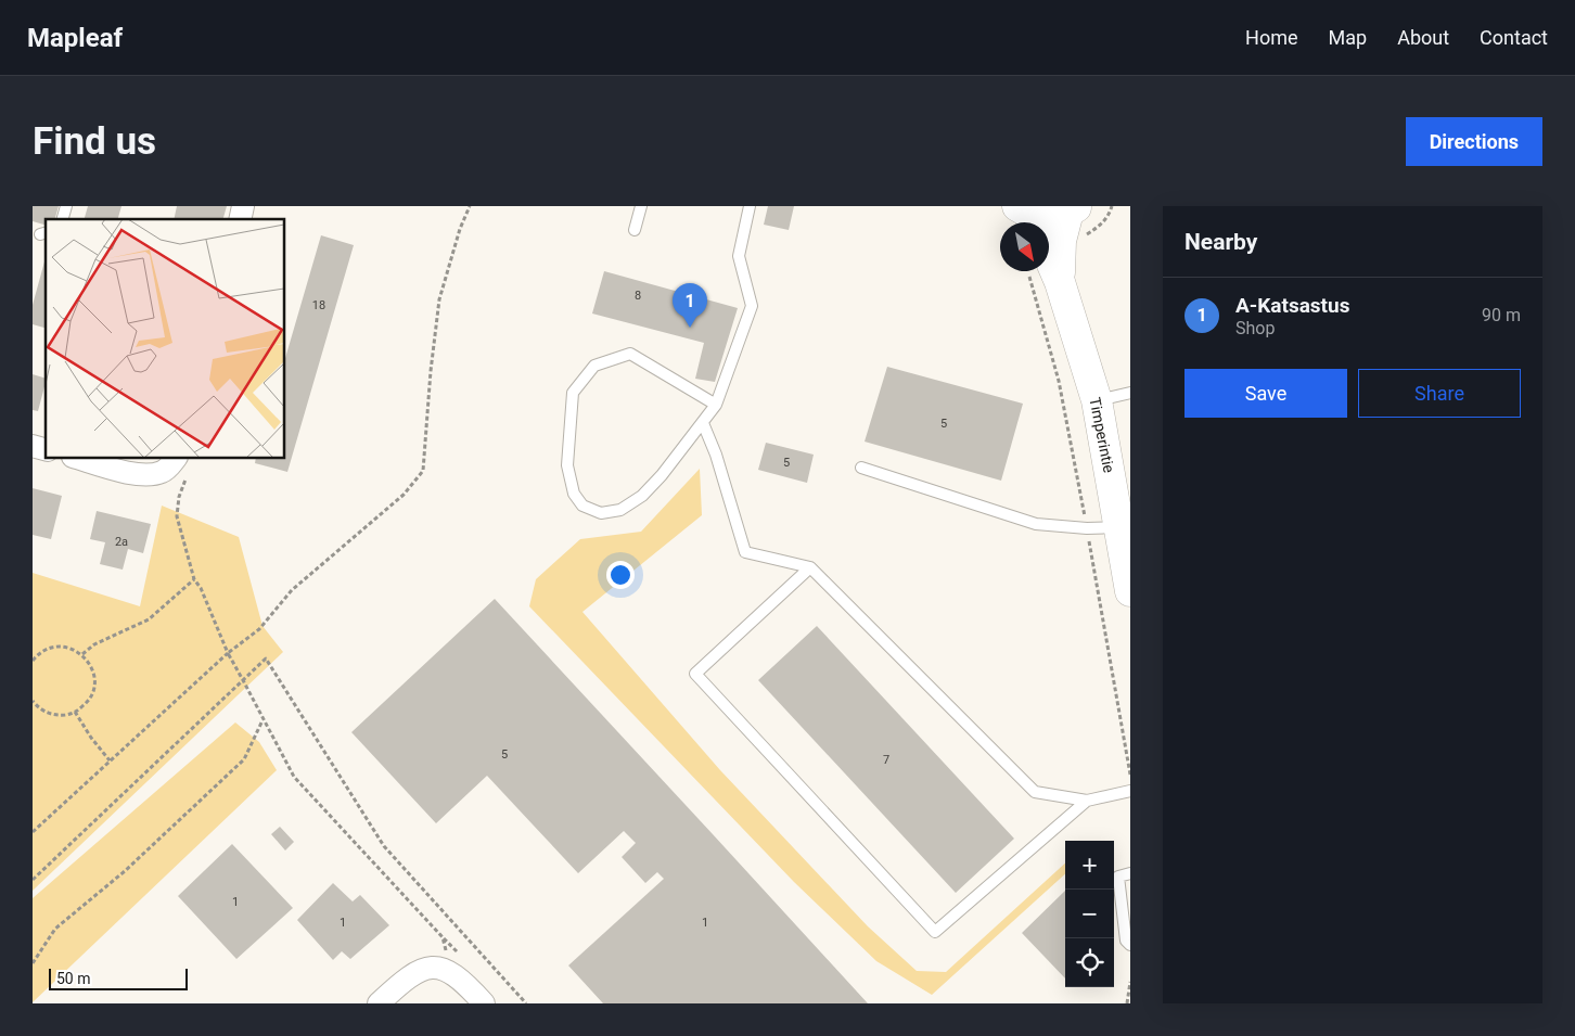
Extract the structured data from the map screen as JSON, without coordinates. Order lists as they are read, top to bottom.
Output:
{
  "streets": {
    "street": ["Timperintie"]
  },
  "house_numbers": [
    "8",
    "18",
    "5",
    "5",
    "2a",
    "5",
    "7",
    "1",
    "1",
    "1"
  ],
  "scale_bar": "50 m",
  "north": "bottom right",
  "page": {
    "header": "Mapleaf",
    "nav": [
      "Home",
      "Map",
      "About",
      "Contact"
    ],
    "buttons": [
      "Directions",
      ["Save", "Share"]
    ],
    "title": "Find us",
    "heading": "Nearby",
    "list": [
      {
        "mark": "1",
        "name": "A-Katsastus",
        "note": "Shop",
        "value": "90 m"
      }
    ],
    "pins": "1",
    "map_buttons": ["+", "−"],
    "scale": "50 m"
  }
}
